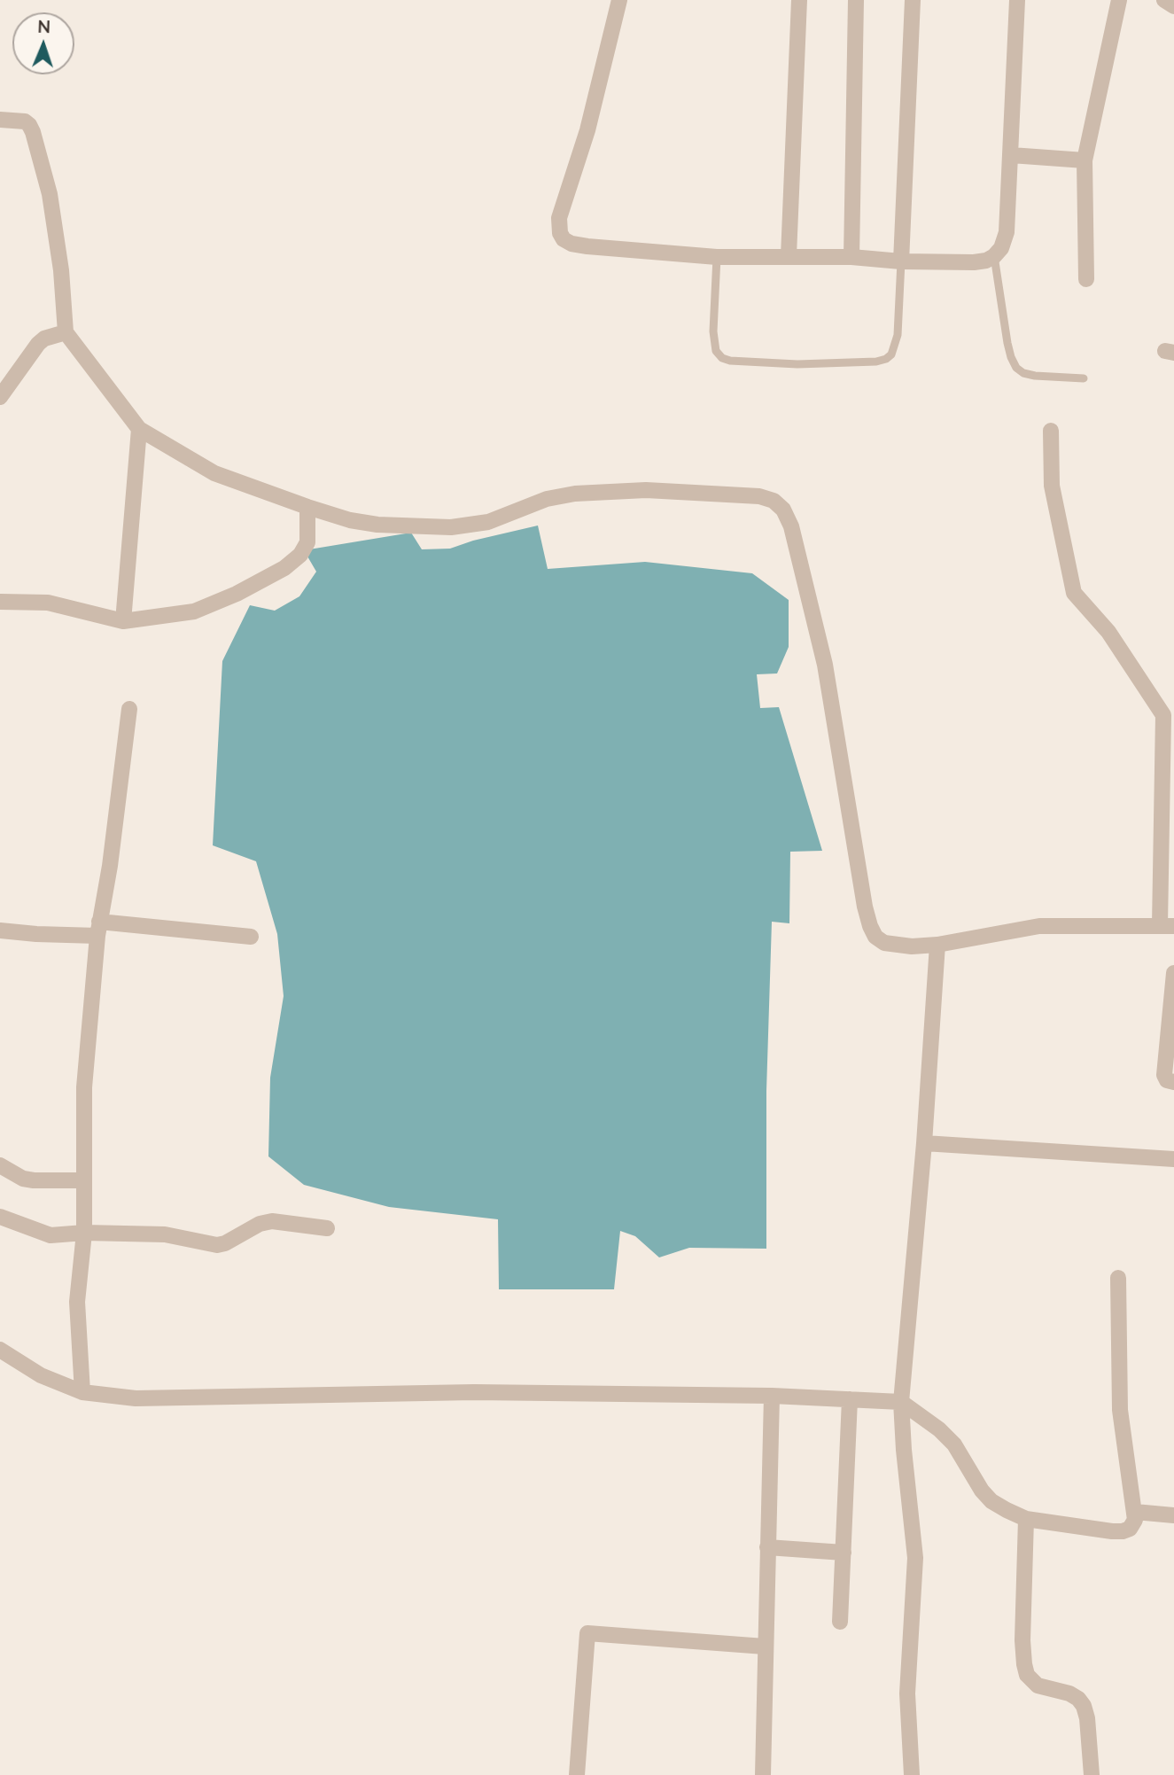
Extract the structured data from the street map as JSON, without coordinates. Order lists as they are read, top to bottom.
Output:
{
  "north": "top"
}
